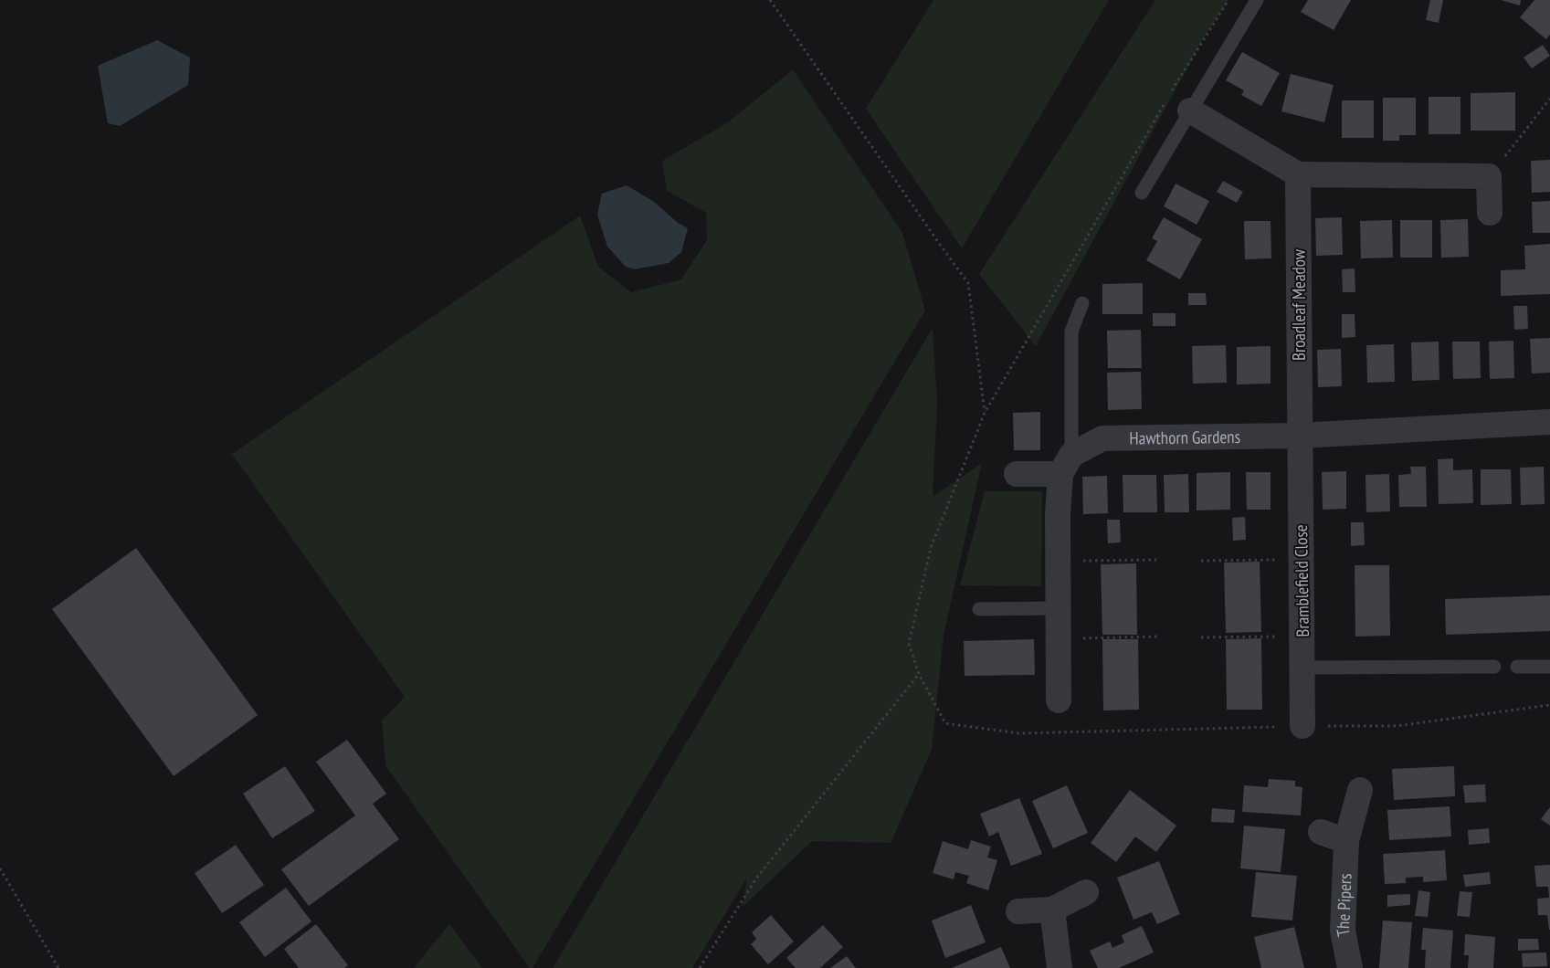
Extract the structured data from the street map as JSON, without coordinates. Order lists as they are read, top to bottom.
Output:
{
  "streets": {
    "street": [
      "Broadleaf Meadow",
      "Hawthorn Gardens",
      "Bramblefield Close",
      "The Pipers"
    ]
  },
  "crossings": [
    ["Broadleaf Meadow", "Hawthorn Gardens"],
    ["Broadleaf Meadow", "Bramblefield Close"],
    ["Hawthorn Gardens", "Bramblefield Close"]
  ]
}
